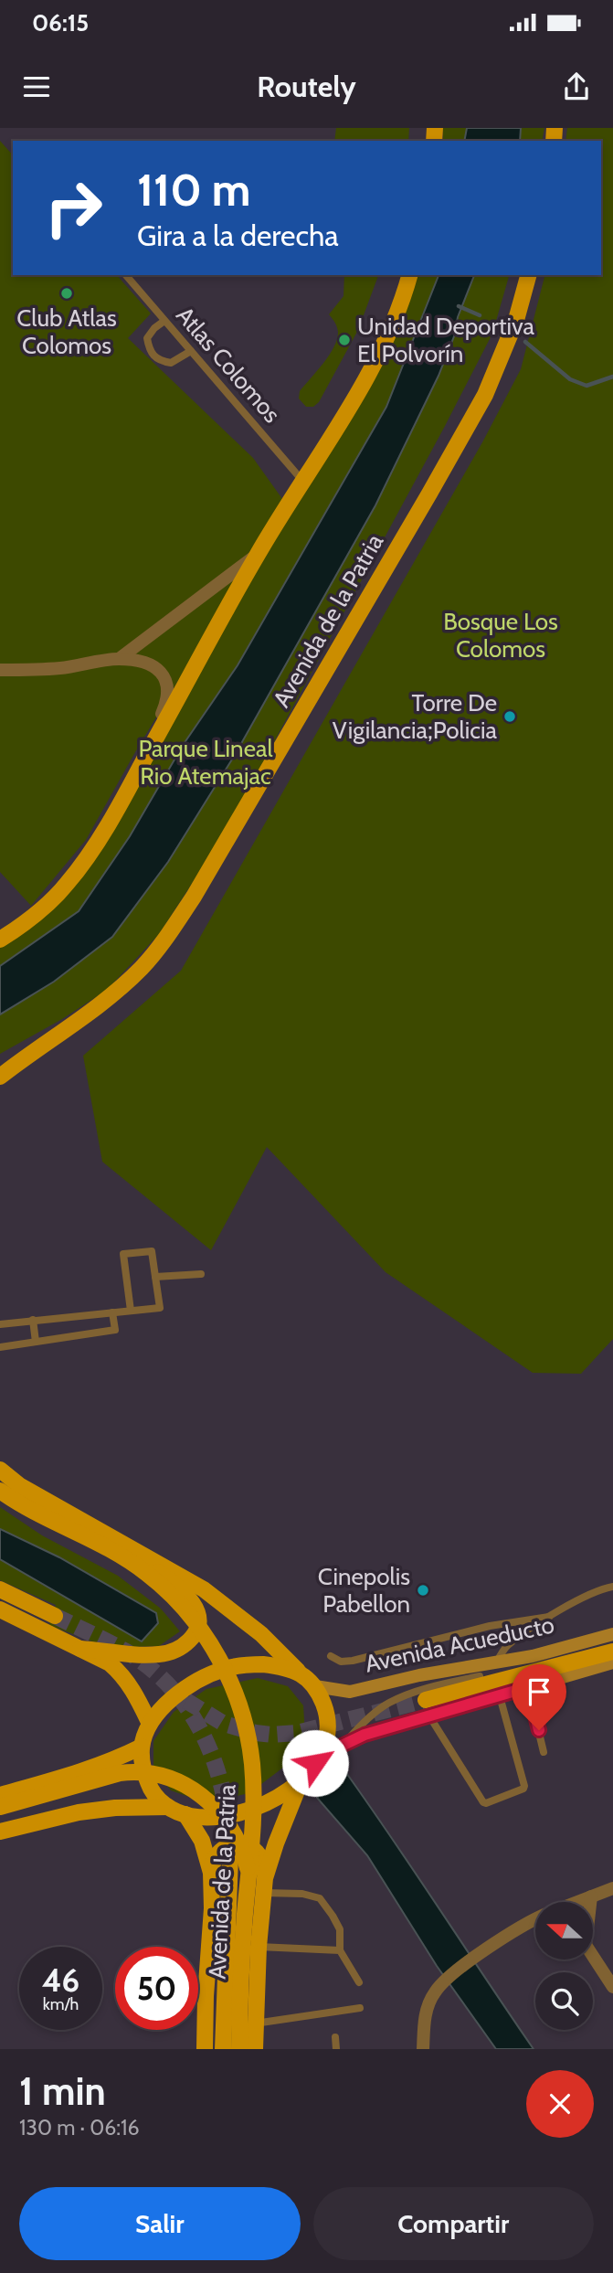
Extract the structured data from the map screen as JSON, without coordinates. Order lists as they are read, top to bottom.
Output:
{
  "streets": {
    "main road": ["Avenida de la Patria", "Avenida Acueducto"],
    "lane": ["Atlas Colomos"]
  },
  "crossings": [
    ["Avenida de la Patria", "Avenida Acueducto"]
  ],
  "parks": ["Bosque Los Colomos", "Parque Lineal Rio Atemajac"],
  "places": [
    "Club Atlas Colomos",
    "Unidad Deportiva El Polvorín",
    "Torre De Vigilancia;Policia",
    "Cinepolis Pabellon"
  ],
  "north": "left",
  "page": {
    "status": "06:15",
    "header": "Routely",
    "turn": ["110 m", "Gira a la derecha"],
    "speed": "46 km/h",
    "limit": "50",
    "heading": ["1 min", "130 m · 06:16"],
    "buttons": ["Salir", "Compartir"]
  }
}
